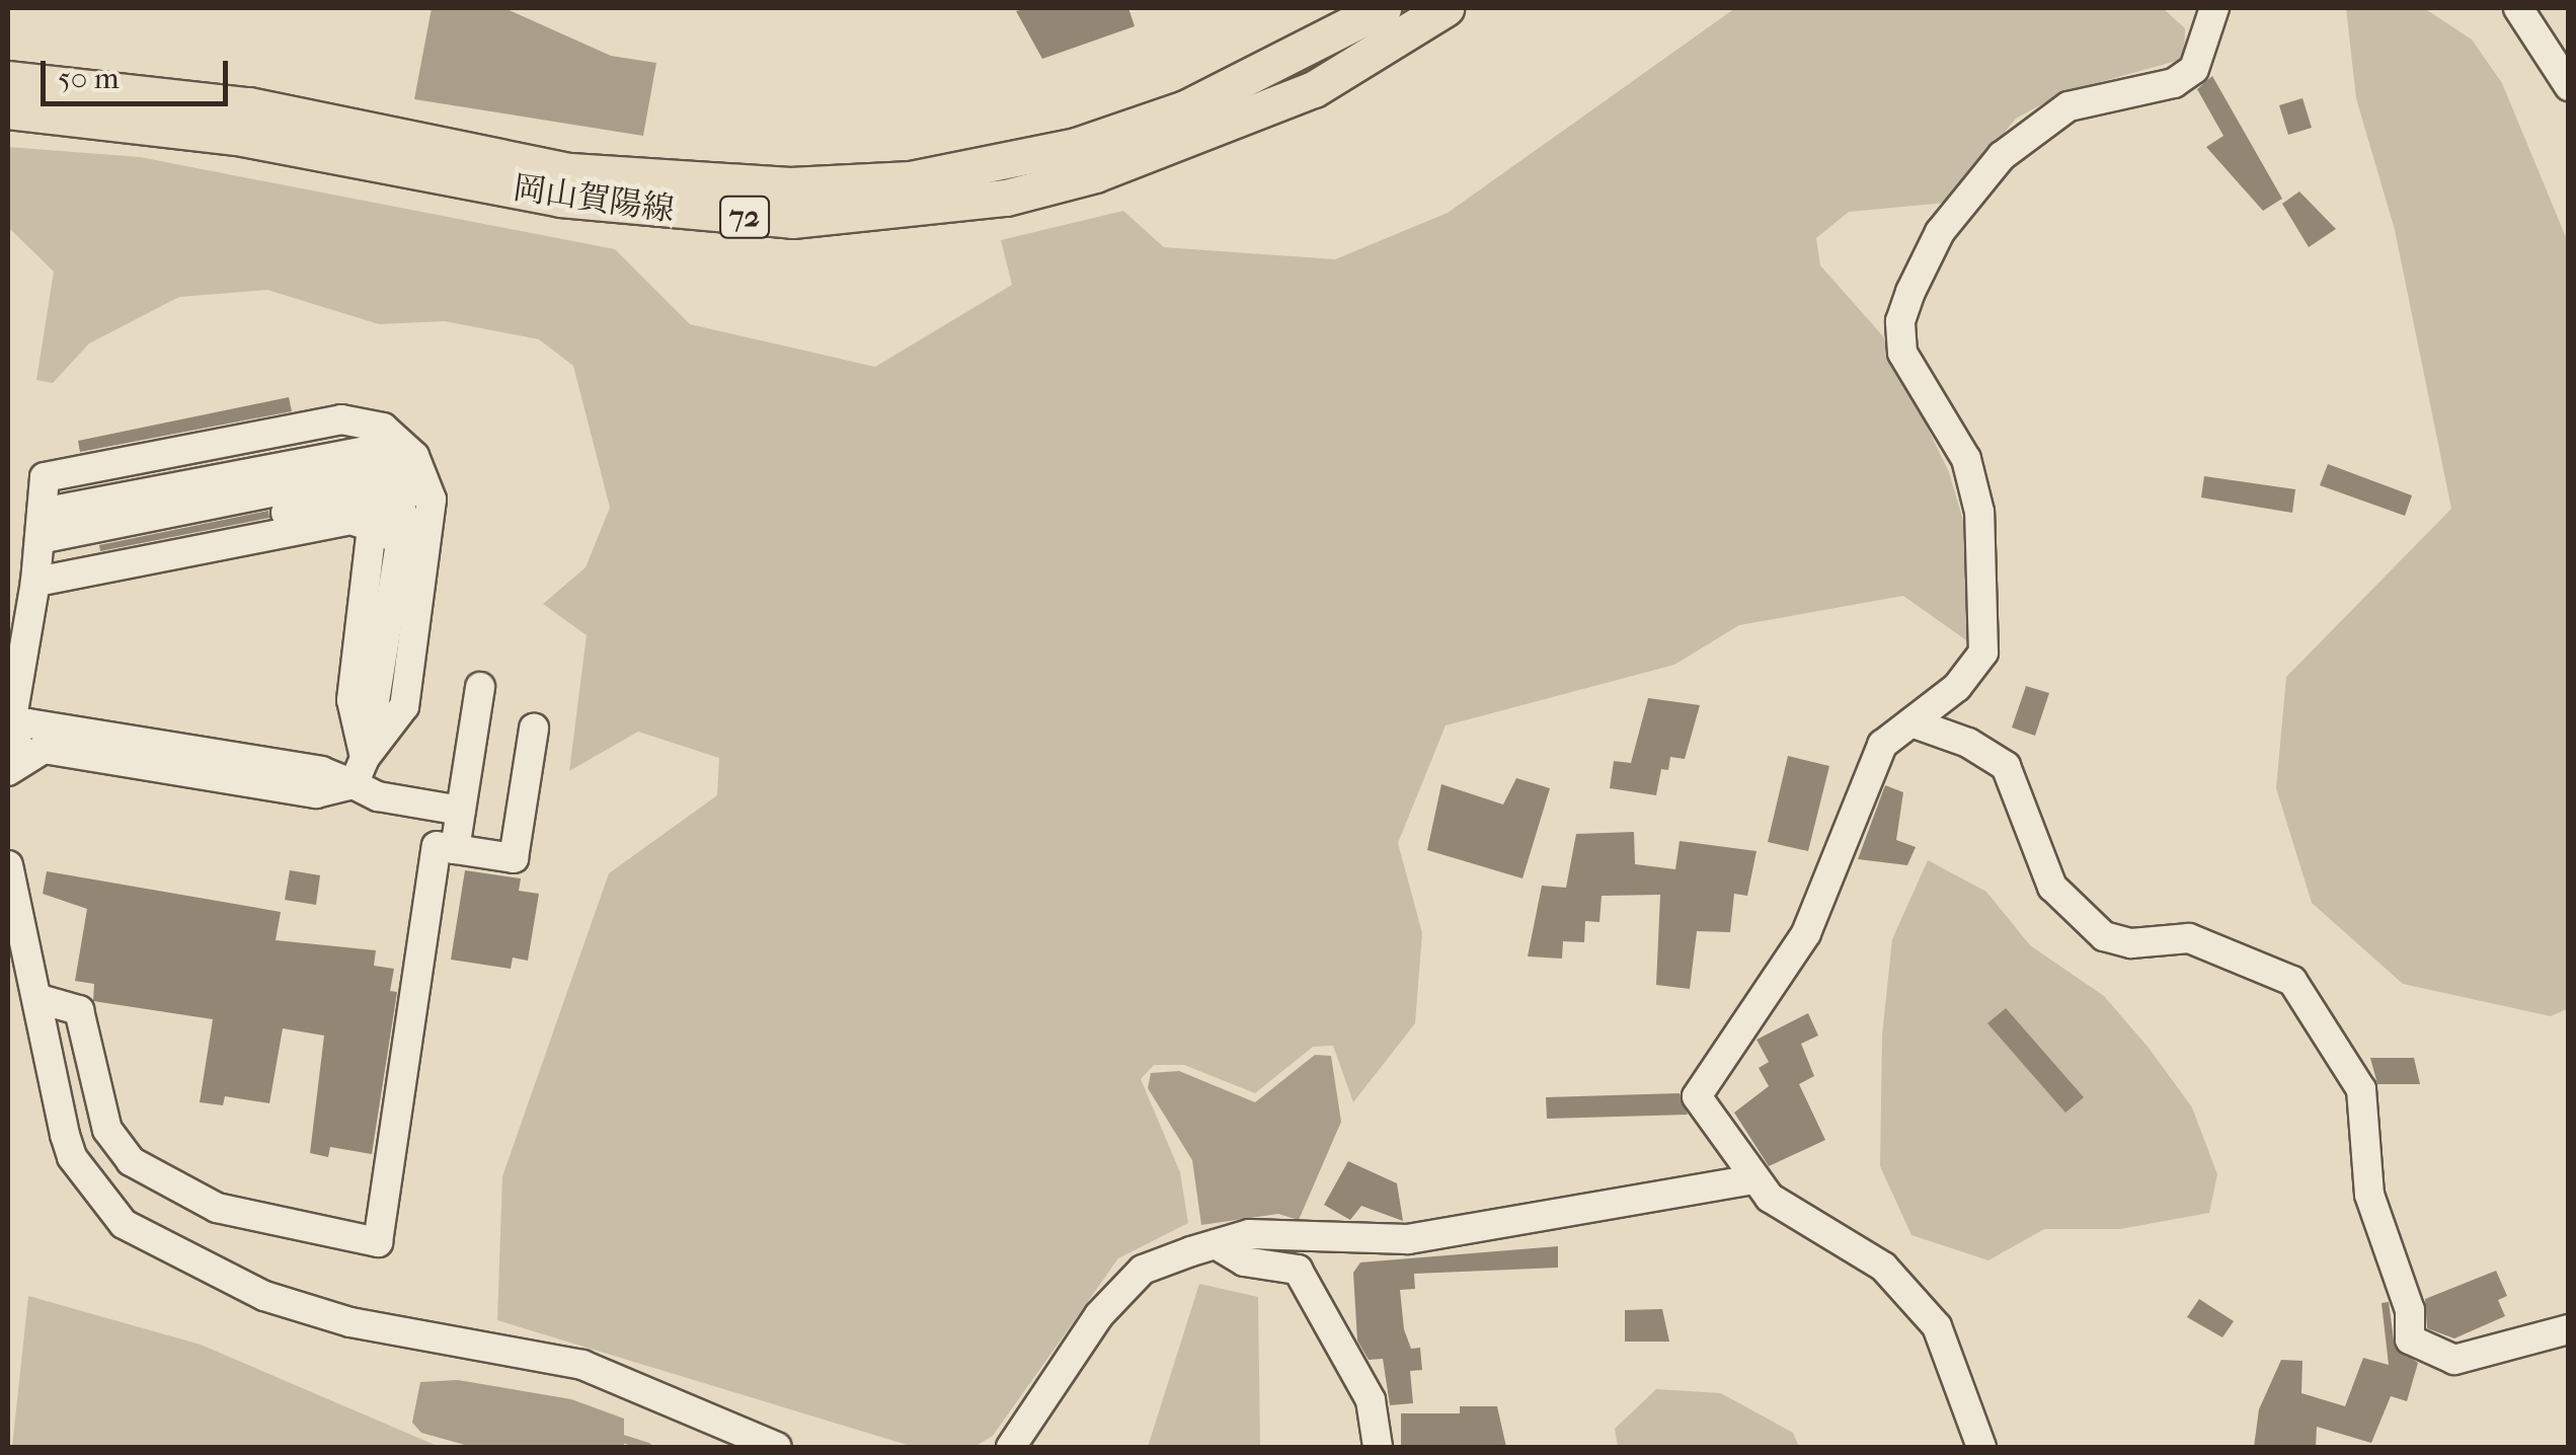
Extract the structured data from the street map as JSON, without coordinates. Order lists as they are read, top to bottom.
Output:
{
  "streets": {
    "main road": ["岡山賀陽線", "72"]
  },
  "scale_bar": "50 m"
}
